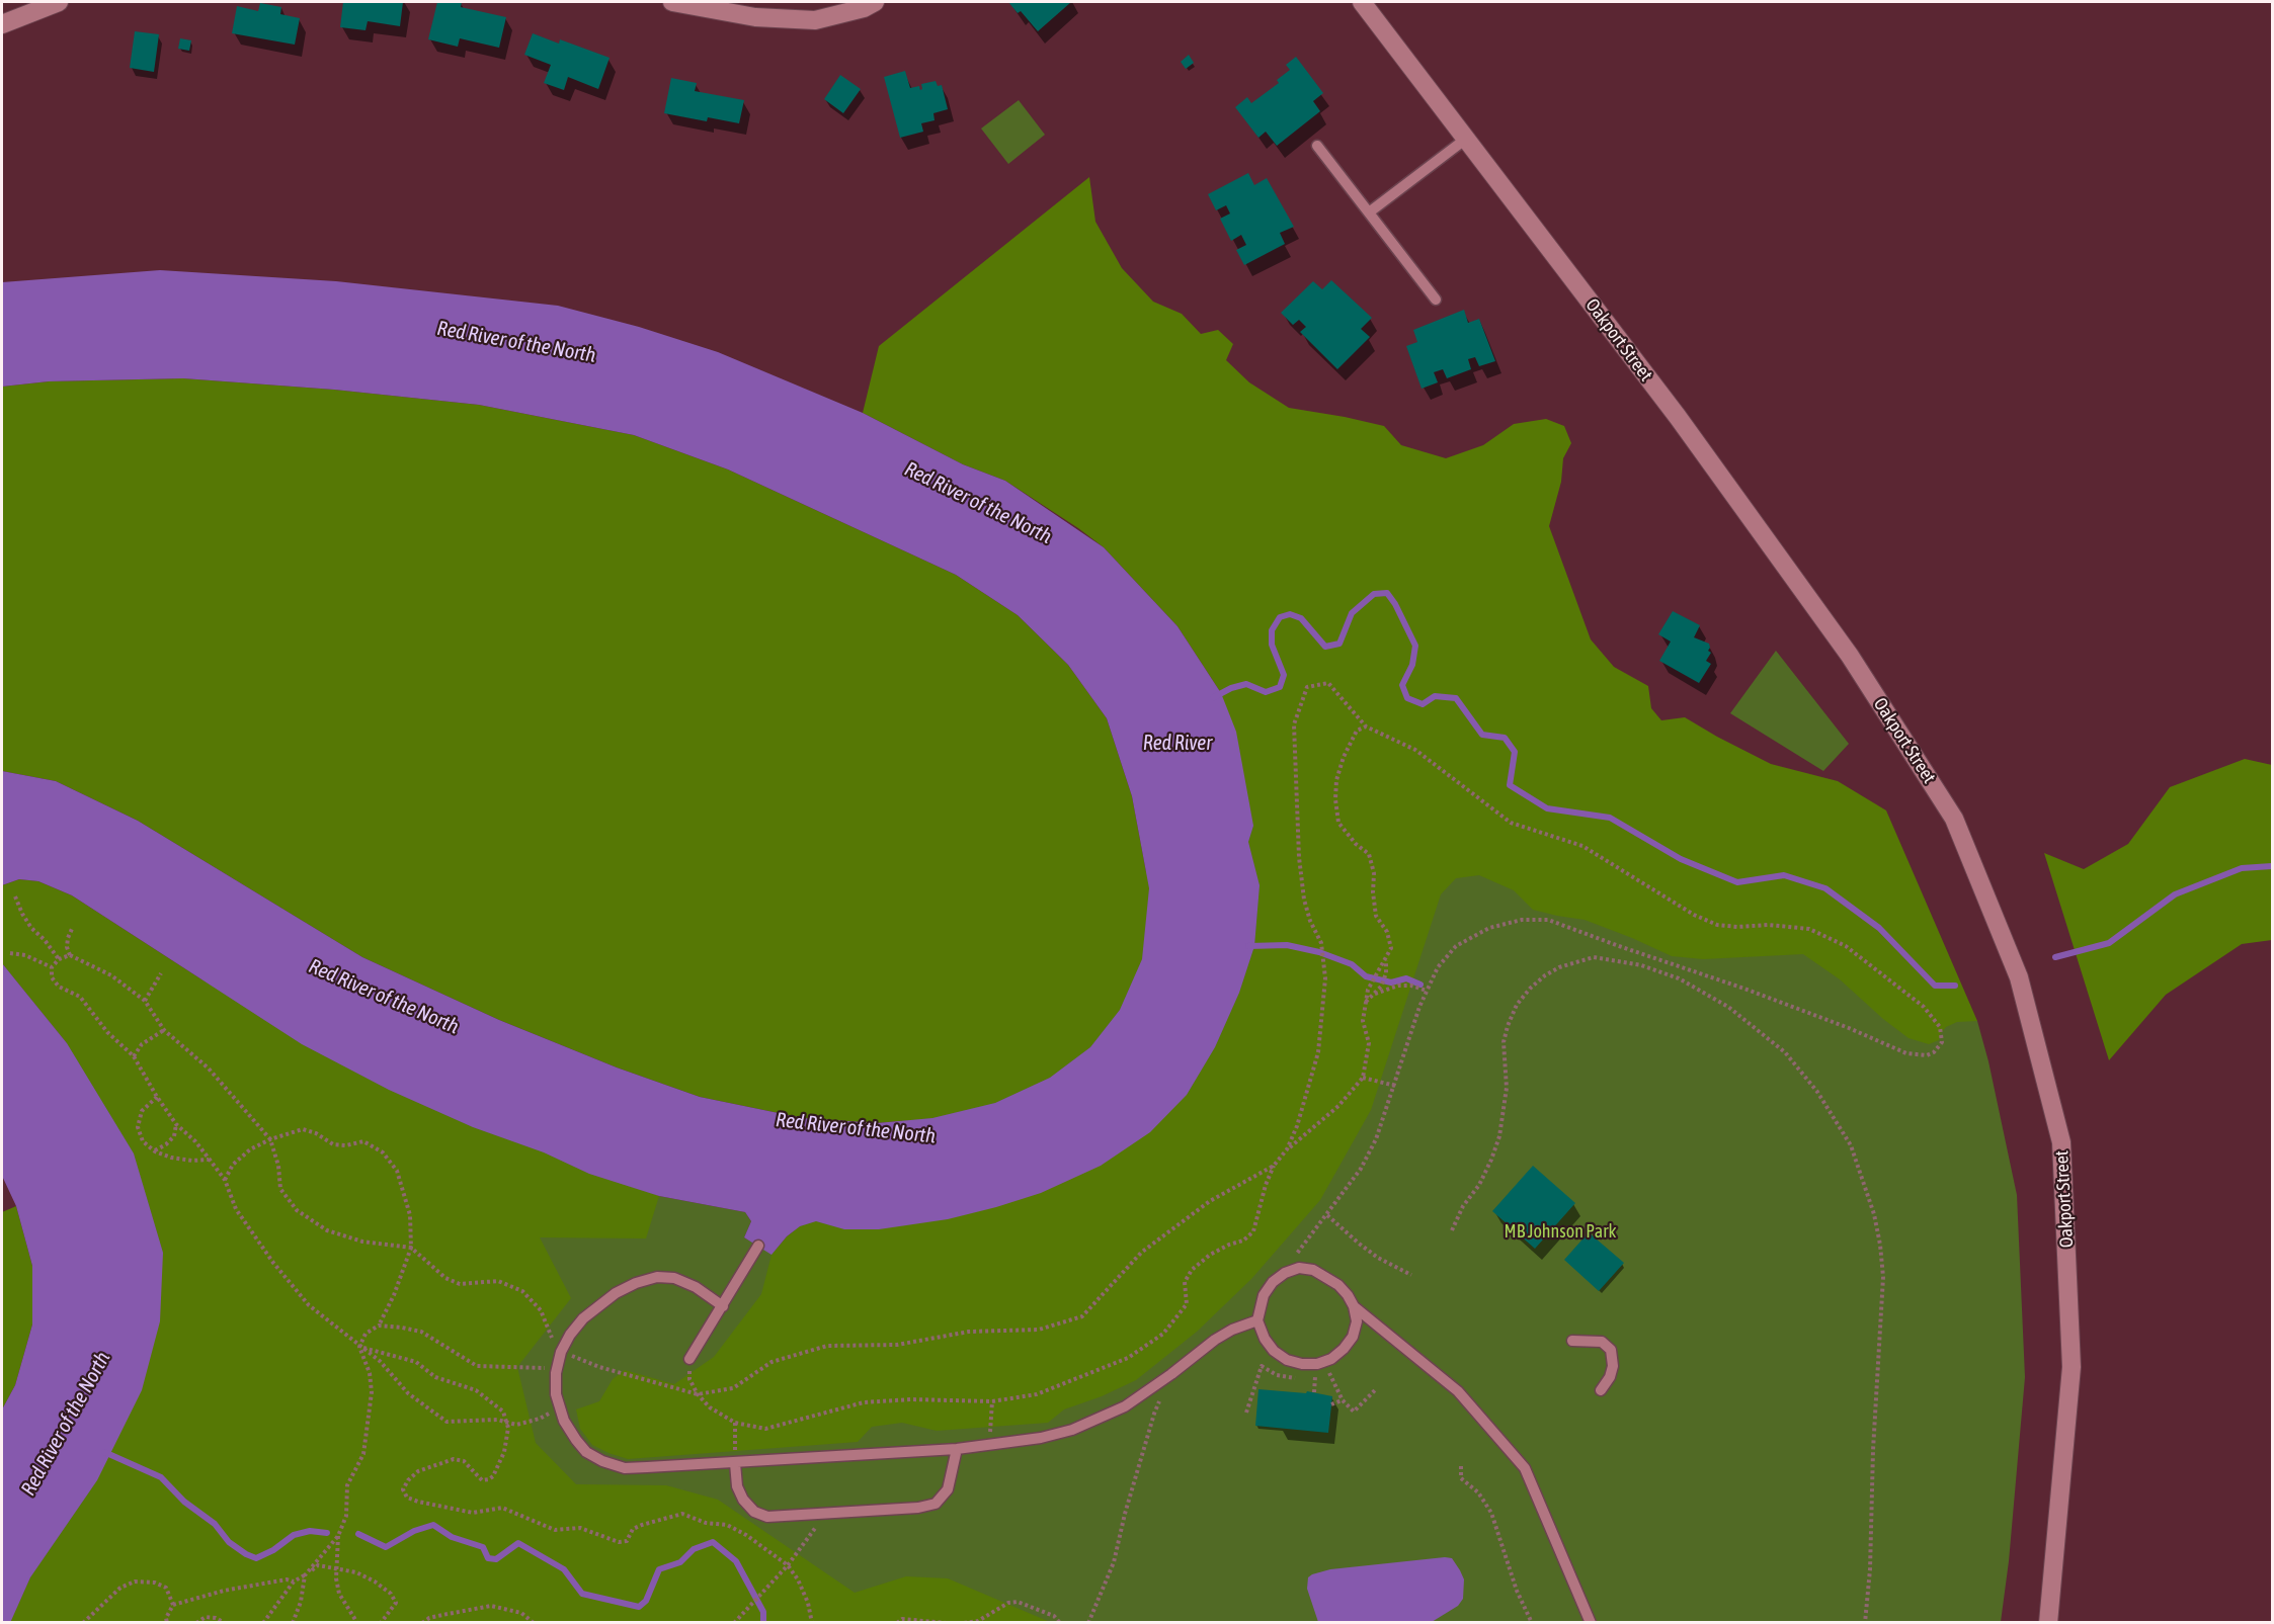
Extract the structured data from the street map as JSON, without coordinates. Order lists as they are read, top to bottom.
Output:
{
  "streets": {
    "street": ["Oakport Street"]
  },
  "water": ["Red River of the North", "Red River"],
  "parks": ["MB Johnson Park"]
}
